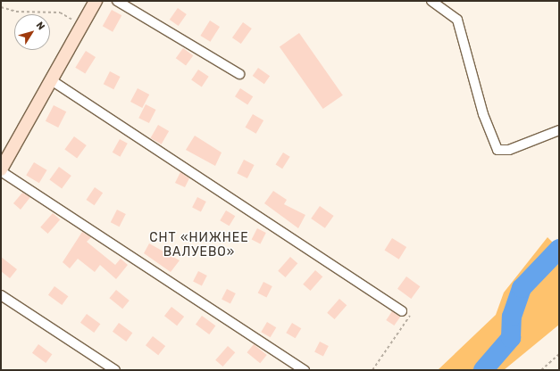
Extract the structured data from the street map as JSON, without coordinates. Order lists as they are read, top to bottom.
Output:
{
  "districts": ["СНТ «НИЖНЕЕ ВАЛУЕВО»"],
  "north": "top right"
}
